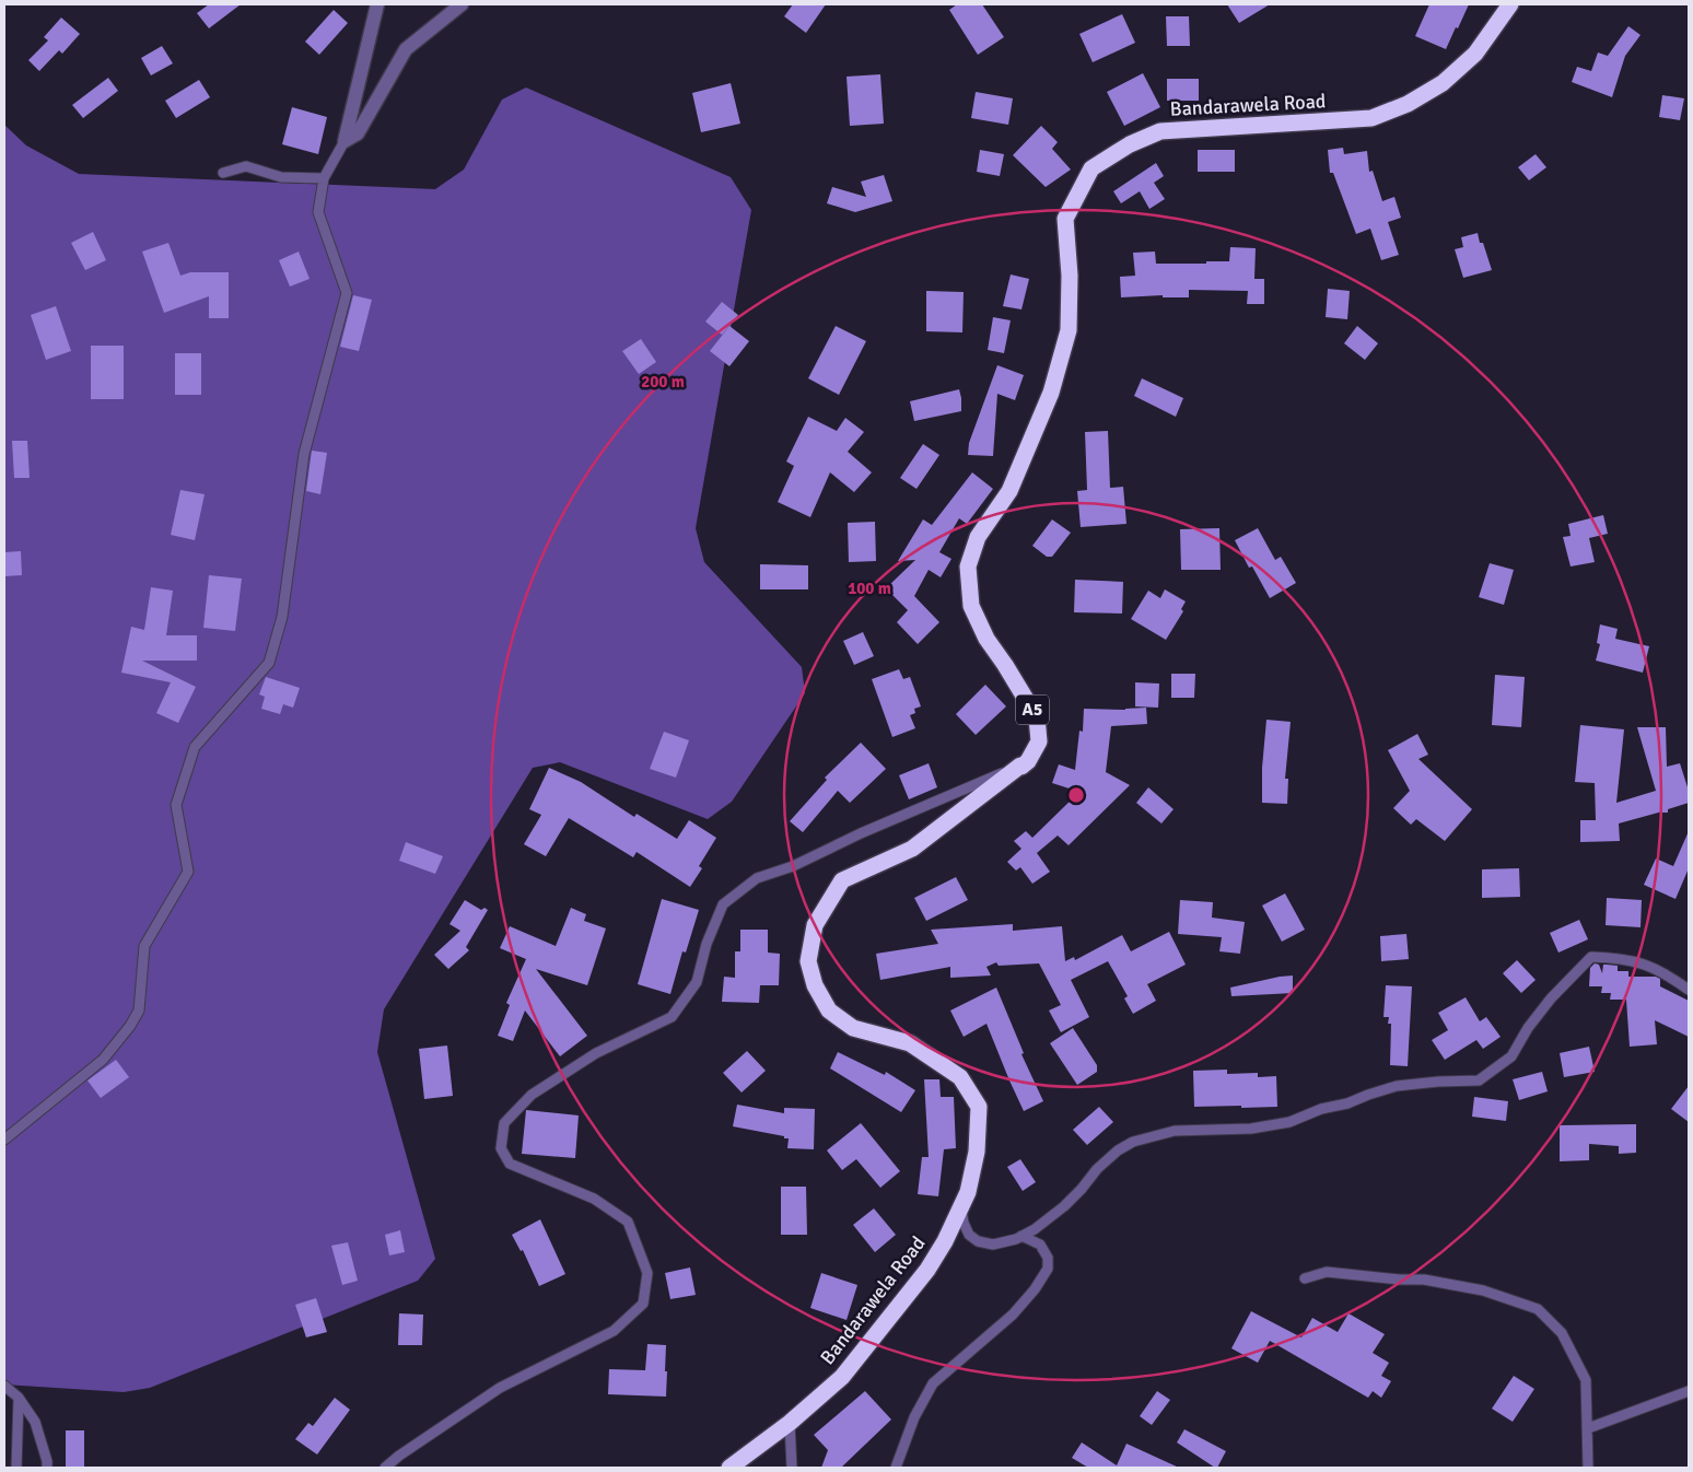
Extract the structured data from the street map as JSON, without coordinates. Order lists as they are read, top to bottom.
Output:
{
  "streets": {
    "highway": ["Bandarawela Road", "A5"]
  },
  "rings": ["200 m", "100 m"]
}
